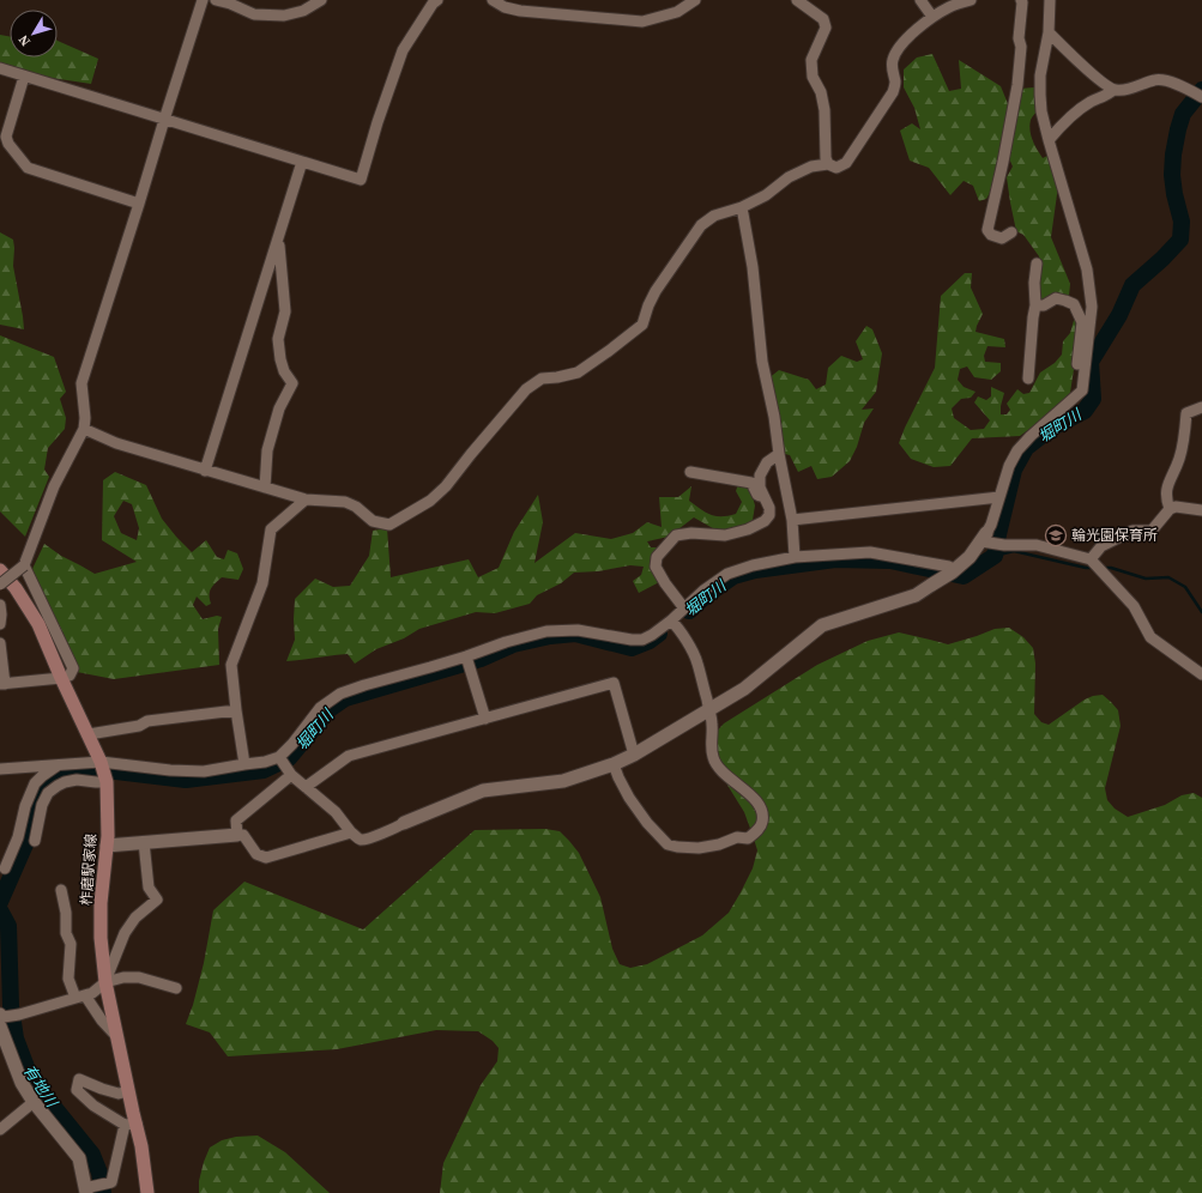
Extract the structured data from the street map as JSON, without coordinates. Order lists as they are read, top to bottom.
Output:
{
  "streets": {
    "main road": ["柞磨駅家線"]
  },
  "water": ["堀町川", "有地川"],
  "places": {
    "school or university": ["輪光園保育所"]
  },
  "north": "bottom left"
}
